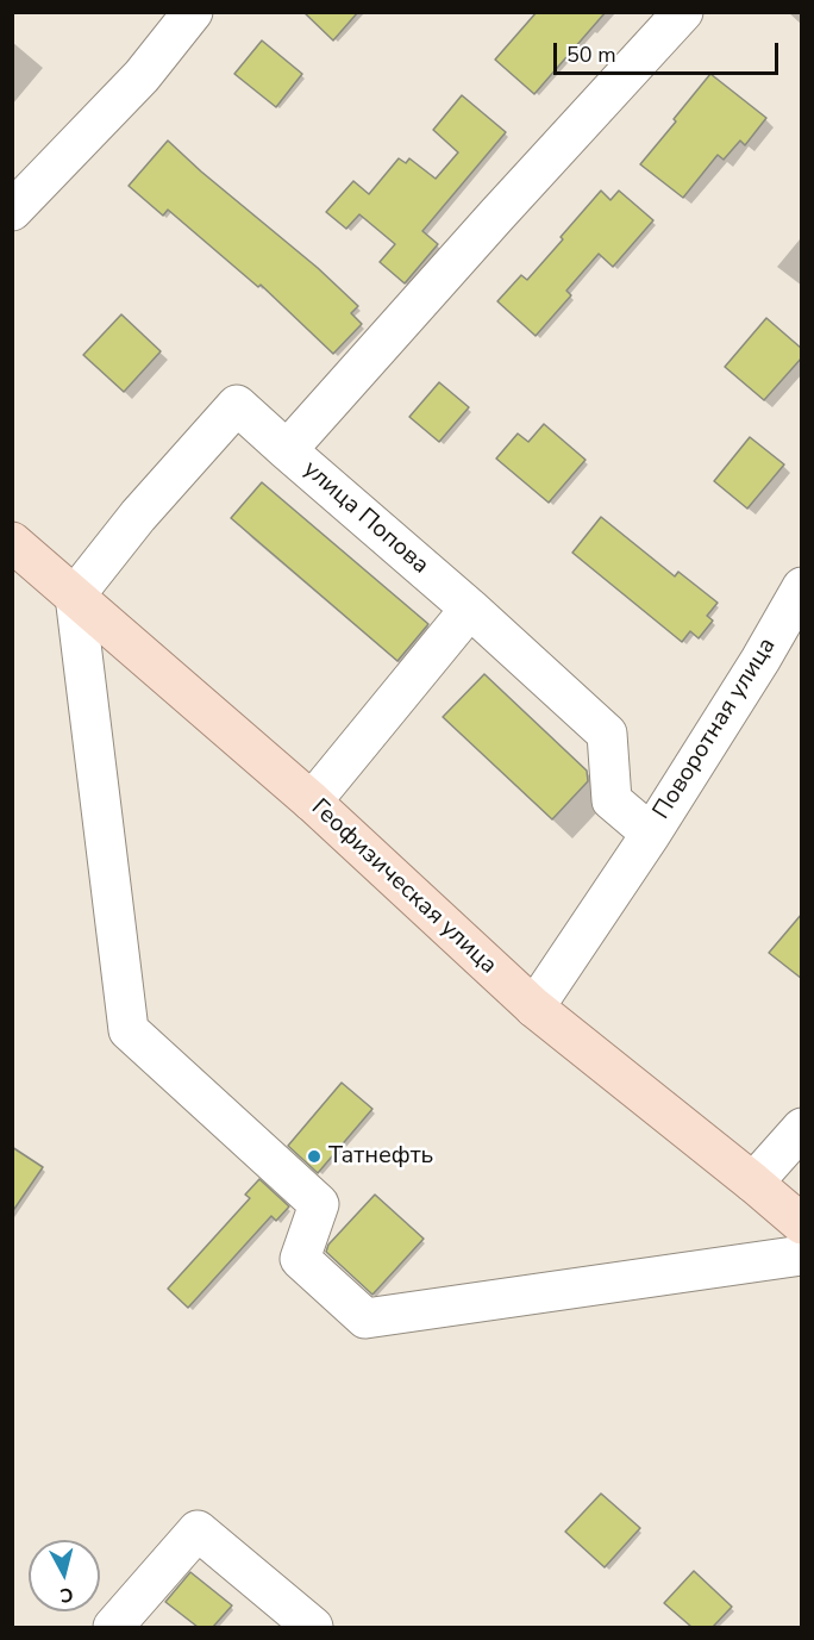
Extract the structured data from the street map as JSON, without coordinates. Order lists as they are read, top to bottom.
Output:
{
  "streets": {
    "main road": ["Геофизическая улица"],
    "street": ["улица Попова", "Поворотная улица"]
  },
  "crossings": [
    ["улица Попова", "Поворотная улица"]
  ],
  "places": ["Татнефть"],
  "scale_bar": "50 m",
  "north": "bottom"
}
